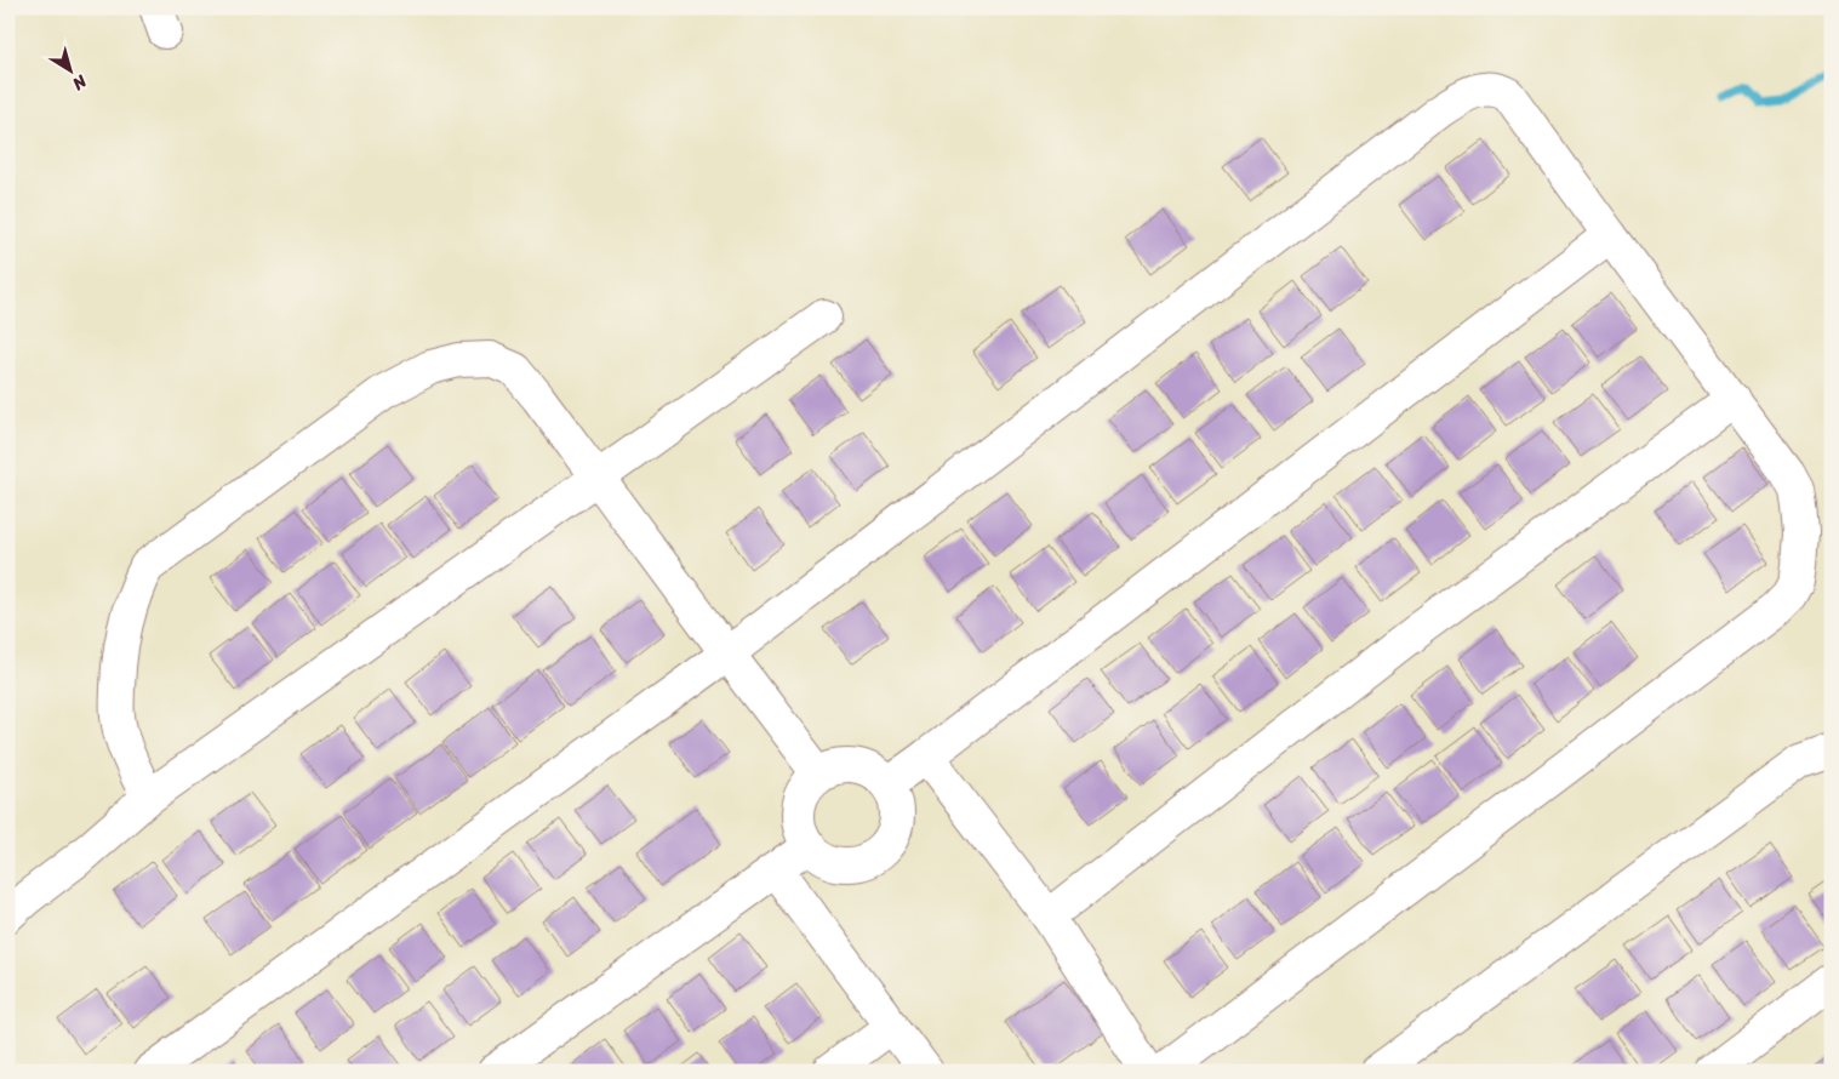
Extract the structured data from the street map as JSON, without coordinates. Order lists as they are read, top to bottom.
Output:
{
  "north": "bottom right"
}
